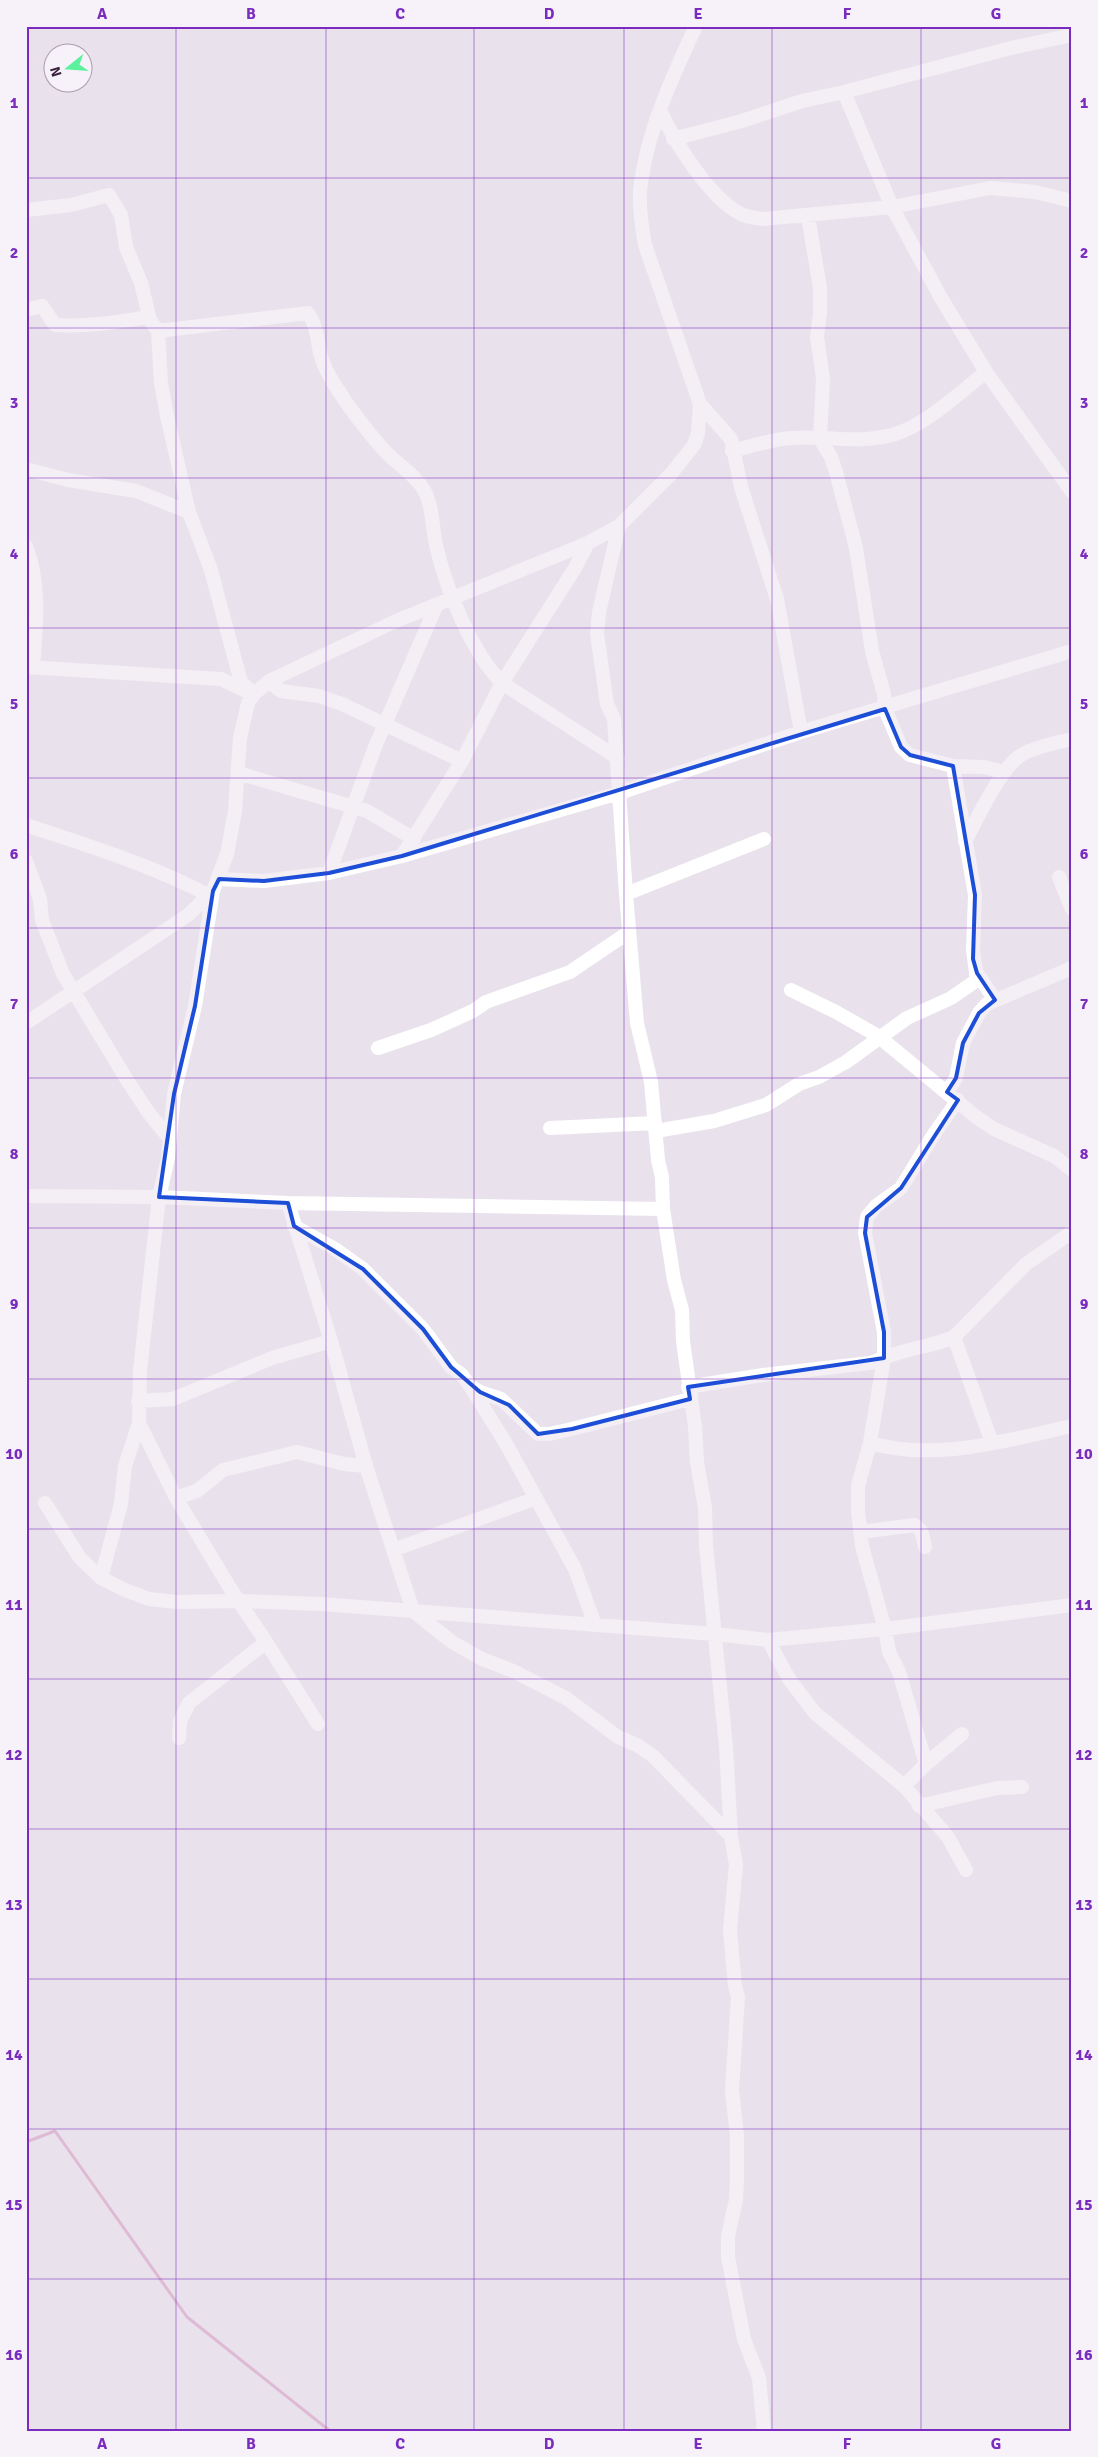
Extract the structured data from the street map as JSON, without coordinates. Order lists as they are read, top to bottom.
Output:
{
  "north": "left",
  "grid": {
    "columns": [
      "A",
      "B",
      "C",
      "D",
      "E",
      "F",
      "G"
    ],
    "rows": [
      "1",
      "2",
      "3",
      "4",
      "5",
      "6",
      "7",
      "8",
      "9",
      "10",
      "11",
      "12",
      "13",
      "14",
      "15",
      "16"
    ]
  }
}
